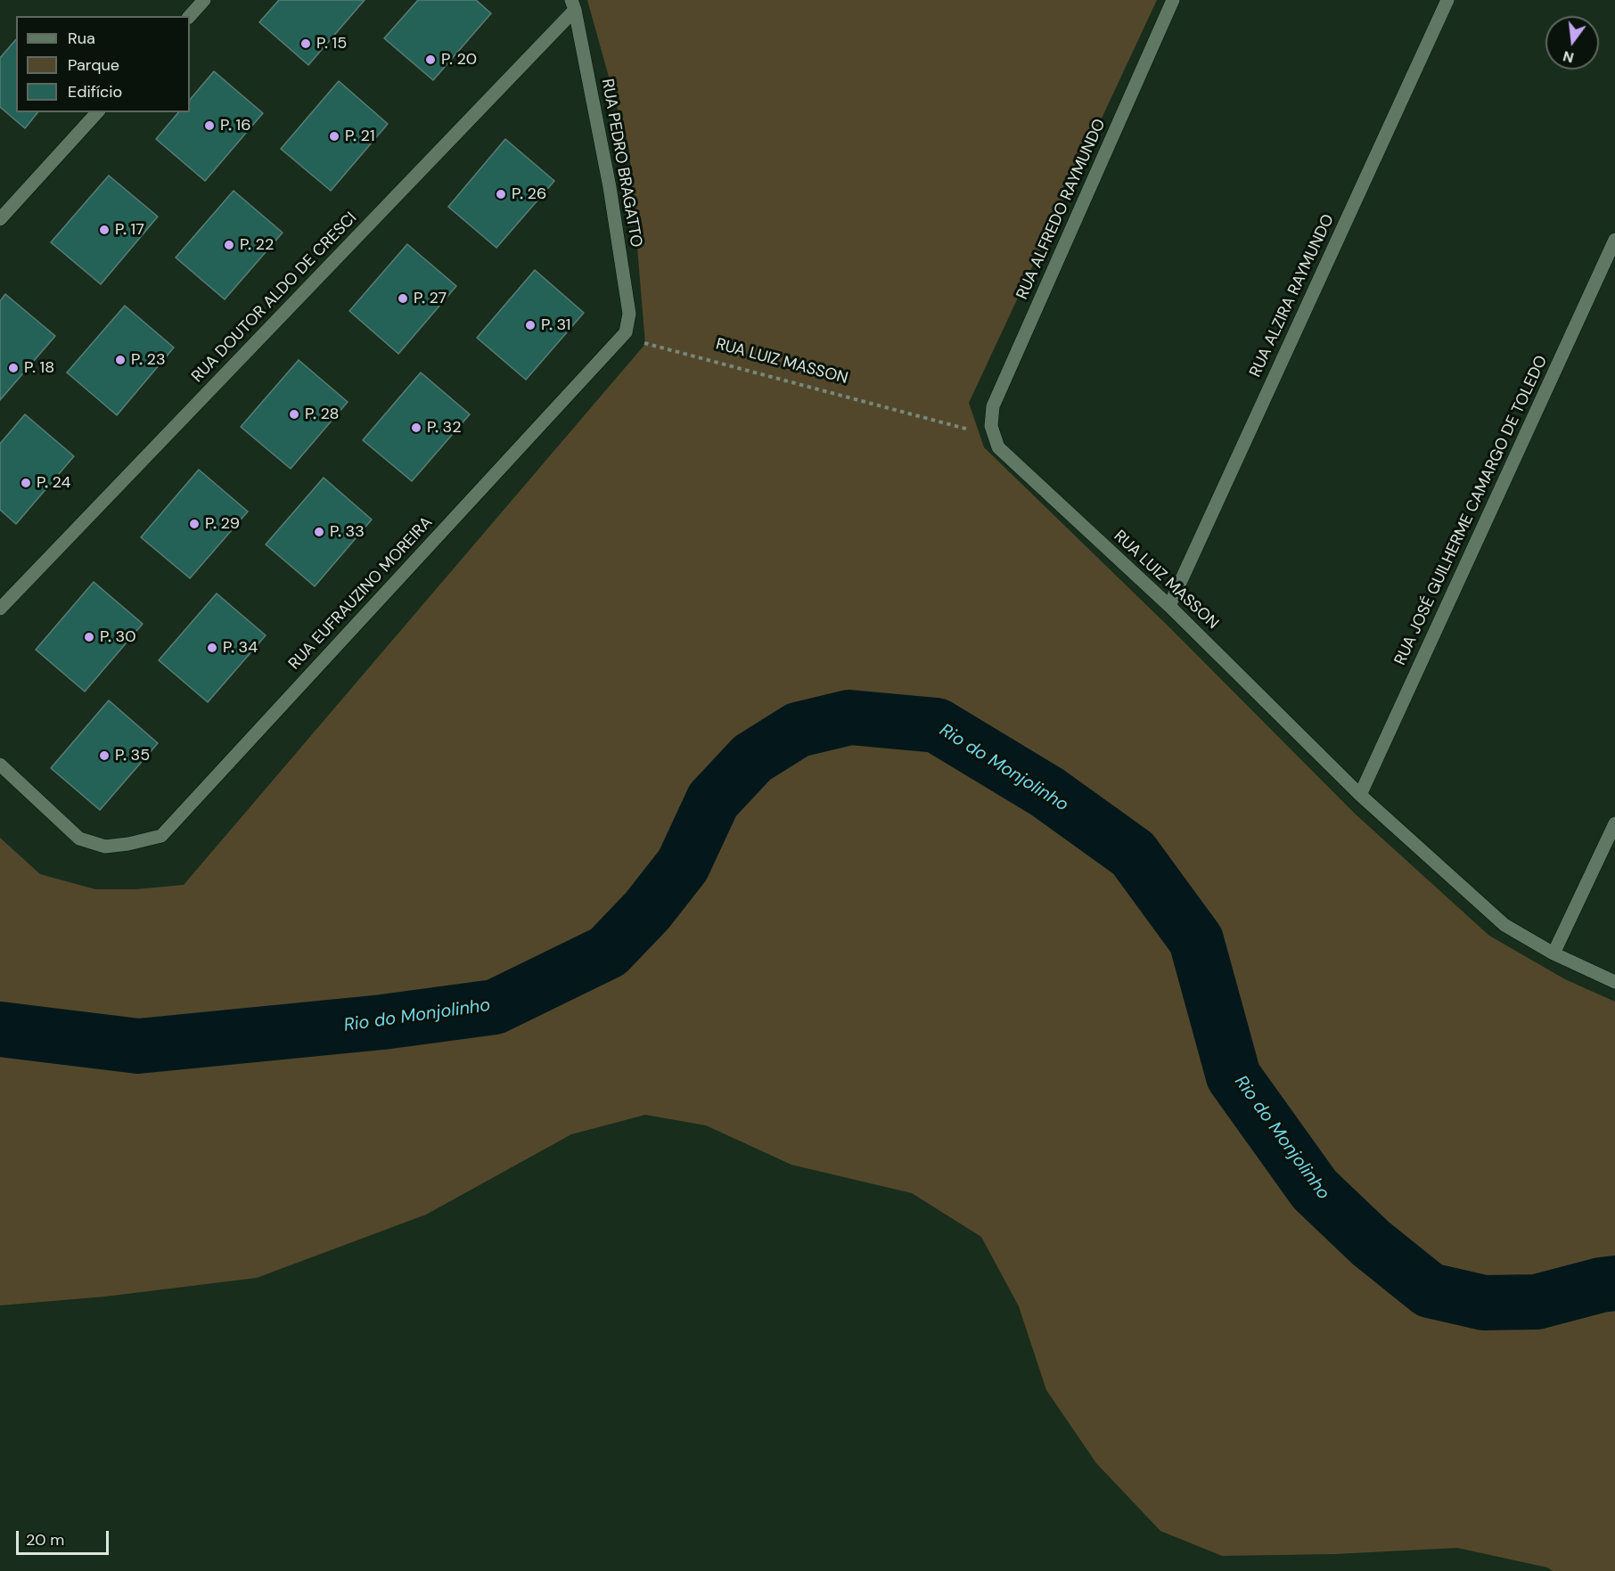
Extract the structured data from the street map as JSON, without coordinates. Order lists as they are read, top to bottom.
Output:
{
  "streets": {
    "street": [
      "RUA PEDRO BRAGATTO",
      "RUA ALFREDO RAYMUNDO",
      "RUA ALZIRA RAYMUNDO",
      "RUA DOUTOR ALDO DE CRESCI",
      "RUA LUIZ MASSON",
      "RUA JOSÉ GUILHERME CAMARGO DE TOLEDO",
      "RUA EUFRAUZINO MOREIRA"
    ]
  },
  "crossings": [
    ["RUA PEDRO BRAGATTO", "RUA DOUTOR ALDO DE CRESCI"],
    ["RUA PEDRO BRAGATTO", "RUA LUIZ MASSON"],
    ["RUA PEDRO BRAGATTO", "RUA EUFRAUZINO MOREIRA"],
    ["RUA ALFREDO RAYMUNDO", "RUA LUIZ MASSON"],
    ["RUA ALZIRA RAYMUNDO", "RUA LUIZ MASSON"],
    ["RUA LUIZ MASSON", "RUA JOSÉ GUILHERME CAMARGO DE TOLEDO"],
    ["RUA LUIZ MASSON", "RUA EUFRAUZINO MOREIRA"]
  ],
  "water": ["Rio do Monjolinho"],
  "places": [
    "P. 15",
    "P. 20",
    "P. 16",
    "P. 21",
    "P. 26",
    "P. 17",
    "P. 22",
    "P. 27",
    "P. 31",
    "P. 23",
    "P. 18",
    "P. 28",
    "P. 32",
    "P. 24",
    "P. 29",
    "P. 33",
    "P. 30",
    "P. 34",
    "P. 35"
  ],
  "legend": ["Rua", "Parque", "Edifício"],
  "scale_bar": "20 m",
  "north": "bottom"
}
